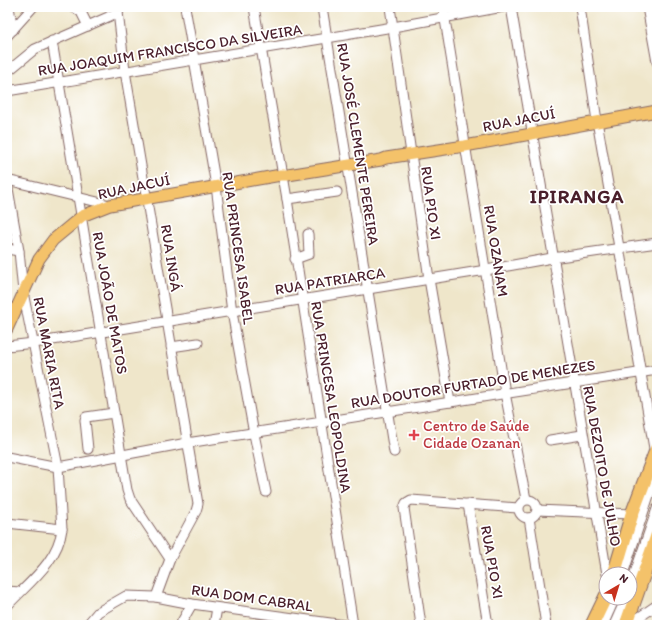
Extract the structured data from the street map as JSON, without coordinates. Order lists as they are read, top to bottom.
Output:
{
  "streets": {
    "main road": ["RUA JACUÍ"],
    "street": [
      "RUA JOAQUIM FRANCISCO DA SILVEIRA",
      "RUA JOSÉ CLEMENTE PEREIRA",
      "RUA PIO XI",
      "RUA PRINCESA ISABEL",
      "RUA OZANAM",
      "RUA INGÁ",
      "RUA PATRIARCA",
      "RUA JOÃO DE MATOS",
      "RUA MARIA RITA",
      "RUA DOUTOR FURTADO DE MENEZES",
      "RUA PRINCESA LEOPOLDINA",
      "RUA DEZOITO DE JULHO",
      "RUA DOM CABRAL"
    ]
  },
  "crossings": [
    ["RUA JOAQUIM FRANCISCO DA SILVEIRA", "RUA JOSÉ CLEMENTE PEREIRA"],
    ["RUA JOAQUIM FRANCISCO DA SILVEIRA", "RUA PIO XI"],
    ["RUA JOAQUIM FRANCISCO DA SILVEIRA", "RUA PRINCESA ISABEL"],
    ["RUA JOAQUIM FRANCISCO DA SILVEIRA", "RUA OZANAM"],
    ["RUA JOAQUIM FRANCISCO DA SILVEIRA", "RUA INGÁ"],
    ["RUA JOAQUIM FRANCISCO DA SILVEIRA", "RUA JOÃO DE MATOS"],
    ["RUA JOAQUIM FRANCISCO DA SILVEIRA", "RUA PRINCESA LEOPOLDINA"],
    ["RUA JACUÍ", "RUA JOSÉ CLEMENTE PEREIRA"],
    ["RUA JACUÍ", "RUA PIO XI"],
    ["RUA JACUÍ", "RUA PRINCESA ISABEL"],
    ["RUA JACUÍ", "RUA OZANAM"],
    ["RUA JACUÍ", "RUA INGÁ"],
    ["RUA JACUÍ", "RUA JOÃO DE MATOS"],
    ["RUA JACUÍ", "RUA MARIA RITA"],
    ["RUA JACUÍ", "RUA PRINCESA LEOPOLDINA"],
    ["RUA JACUÍ", "RUA DEZOITO DE JULHO"],
    ["RUA JOSÉ CLEMENTE PEREIRA", "RUA PATRIARCA"],
    ["RUA JOSÉ CLEMENTE PEREIRA", "RUA DOUTOR FURTADO DE MENEZES"],
    ["RUA PIO XI", "RUA PATRIARCA"],
    ["RUA PIO XI", "RUA DOUTOR FURTADO DE MENEZES"],
    ["RUA PRINCESA ISABEL", "RUA PATRIARCA"],
    ["RUA PRINCESA ISABEL", "RUA DOUTOR FURTADO DE MENEZES"],
    ["RUA OZANAM", "RUA PATRIARCA"],
    ["RUA OZANAM", "RUA DOUTOR FURTADO DE MENEZES"],
    ["RUA INGÁ", "RUA PATRIARCA"],
    ["RUA INGÁ", "RUA JOÃO DE MATOS"],
    ["RUA INGÁ", "RUA DOUTOR FURTADO DE MENEZES"],
    ["RUA PATRIARCA", "RUA JOÃO DE MATOS"],
    ["RUA PATRIARCA", "RUA MARIA RITA"],
    ["RUA PATRIARCA", "RUA PRINCESA LEOPOLDINA"],
    ["RUA PATRIARCA", "RUA DEZOITO DE JULHO"],
    ["RUA JOÃO DE MATOS", "RUA DOUTOR FURTADO DE MENEZES"],
    ["RUA MARIA RITA", "RUA DOUTOR FURTADO DE MENEZES"],
    ["RUA DOUTOR FURTADO DE MENEZES", "RUA PRINCESA LEOPOLDINA"],
    ["RUA DOUTOR FURTADO DE MENEZES", "RUA DEZOITO DE JULHO"]
  ],
  "districts": ["IPIRANGA"],
  "places": {
    "health": ["Centro de Saúde Cidade Ozanan"]
  },
  "north": "top right"
}
